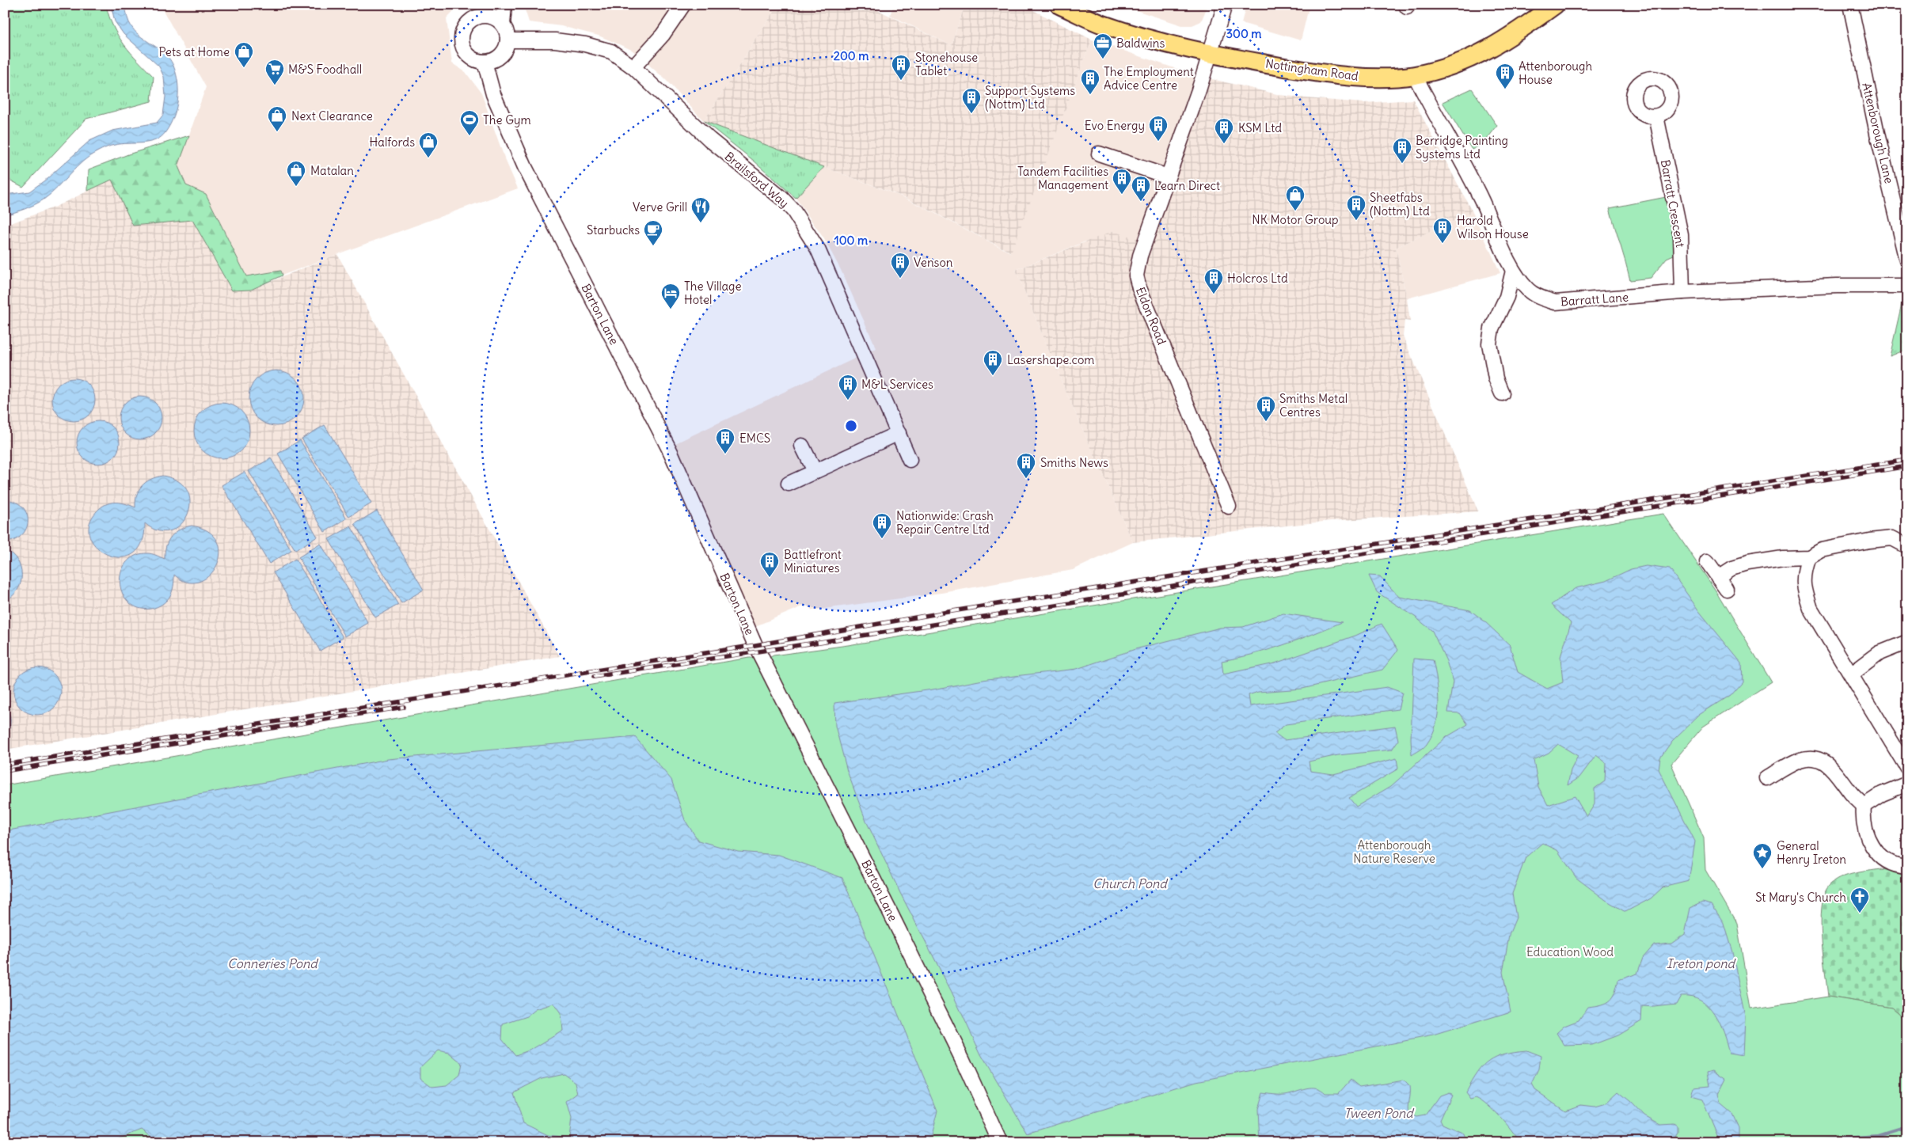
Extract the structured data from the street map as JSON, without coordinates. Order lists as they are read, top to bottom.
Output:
{
  "streets": {
    "main road": ["Nottingham Road"],
    "street": [
      "Attenborough Lane",
      "Brailsford Way",
      "Barratt Crescent",
      "Barratt Lane",
      "Barton Lane",
      "Eldon Road"
    ]
  },
  "crossings": [
    ["Nottingham Road", "Barratt Lane"],
    ["Nottingham Road", "Eldon Road"],
    ["Brailsford Way", "Barton Lane"],
    ["Barratt Crescent", "Barratt Lane"]
  ],
  "water": [
    "Church Pond",
    "Conneries Pond",
    "Ireton pond",
    "Tween Pond"
  ],
  "parks": ["Attenborough Nature Reserve", "Education Wood"],
  "places": {
    "office": ["Baldwins"],
    "shop": [
      "Pets at Home",
      "Next Clearance",
      "Halfords",
      "Matalan",
      "NK Motor Group"
    ],
    "building": [
      "Stonehouse Tablet",
      "Attenborough House",
      "The Employment Advice Centre",
      "Support Systems (Nottm) Ltd",
      "Evo Energy",
      "KSM Ltd",
      "Berridge Painting Systems Ltd",
      "Tandem Facilities Management",
      "Learn Direct",
      "Sheetfabs (Nottm) Ltd",
      "Harold Wilson House",
      "Venson",
      "Holcros Ltd",
      "Lasershape.com",
      "M&L Services",
      "Smiths Metal Centres",
      "EMCS",
      "Smiths News",
      "Nationwide: Crash Repair Centre Ltd",
      "Battlefront Miniatures"
    ],
    "supermarket": ["M&S Foodhall"],
    "sports": ["The Gym"],
    "restaurant": ["Verve Grill"],
    "cafe": ["Starbucks"],
    "hotel": ["The Village Hotel"],
    "place": ["General Henry Ireton"],
    "church": ["St Mary's Church"]
  },
  "rings": ["300 m", "200 m", "100 m"]
}
